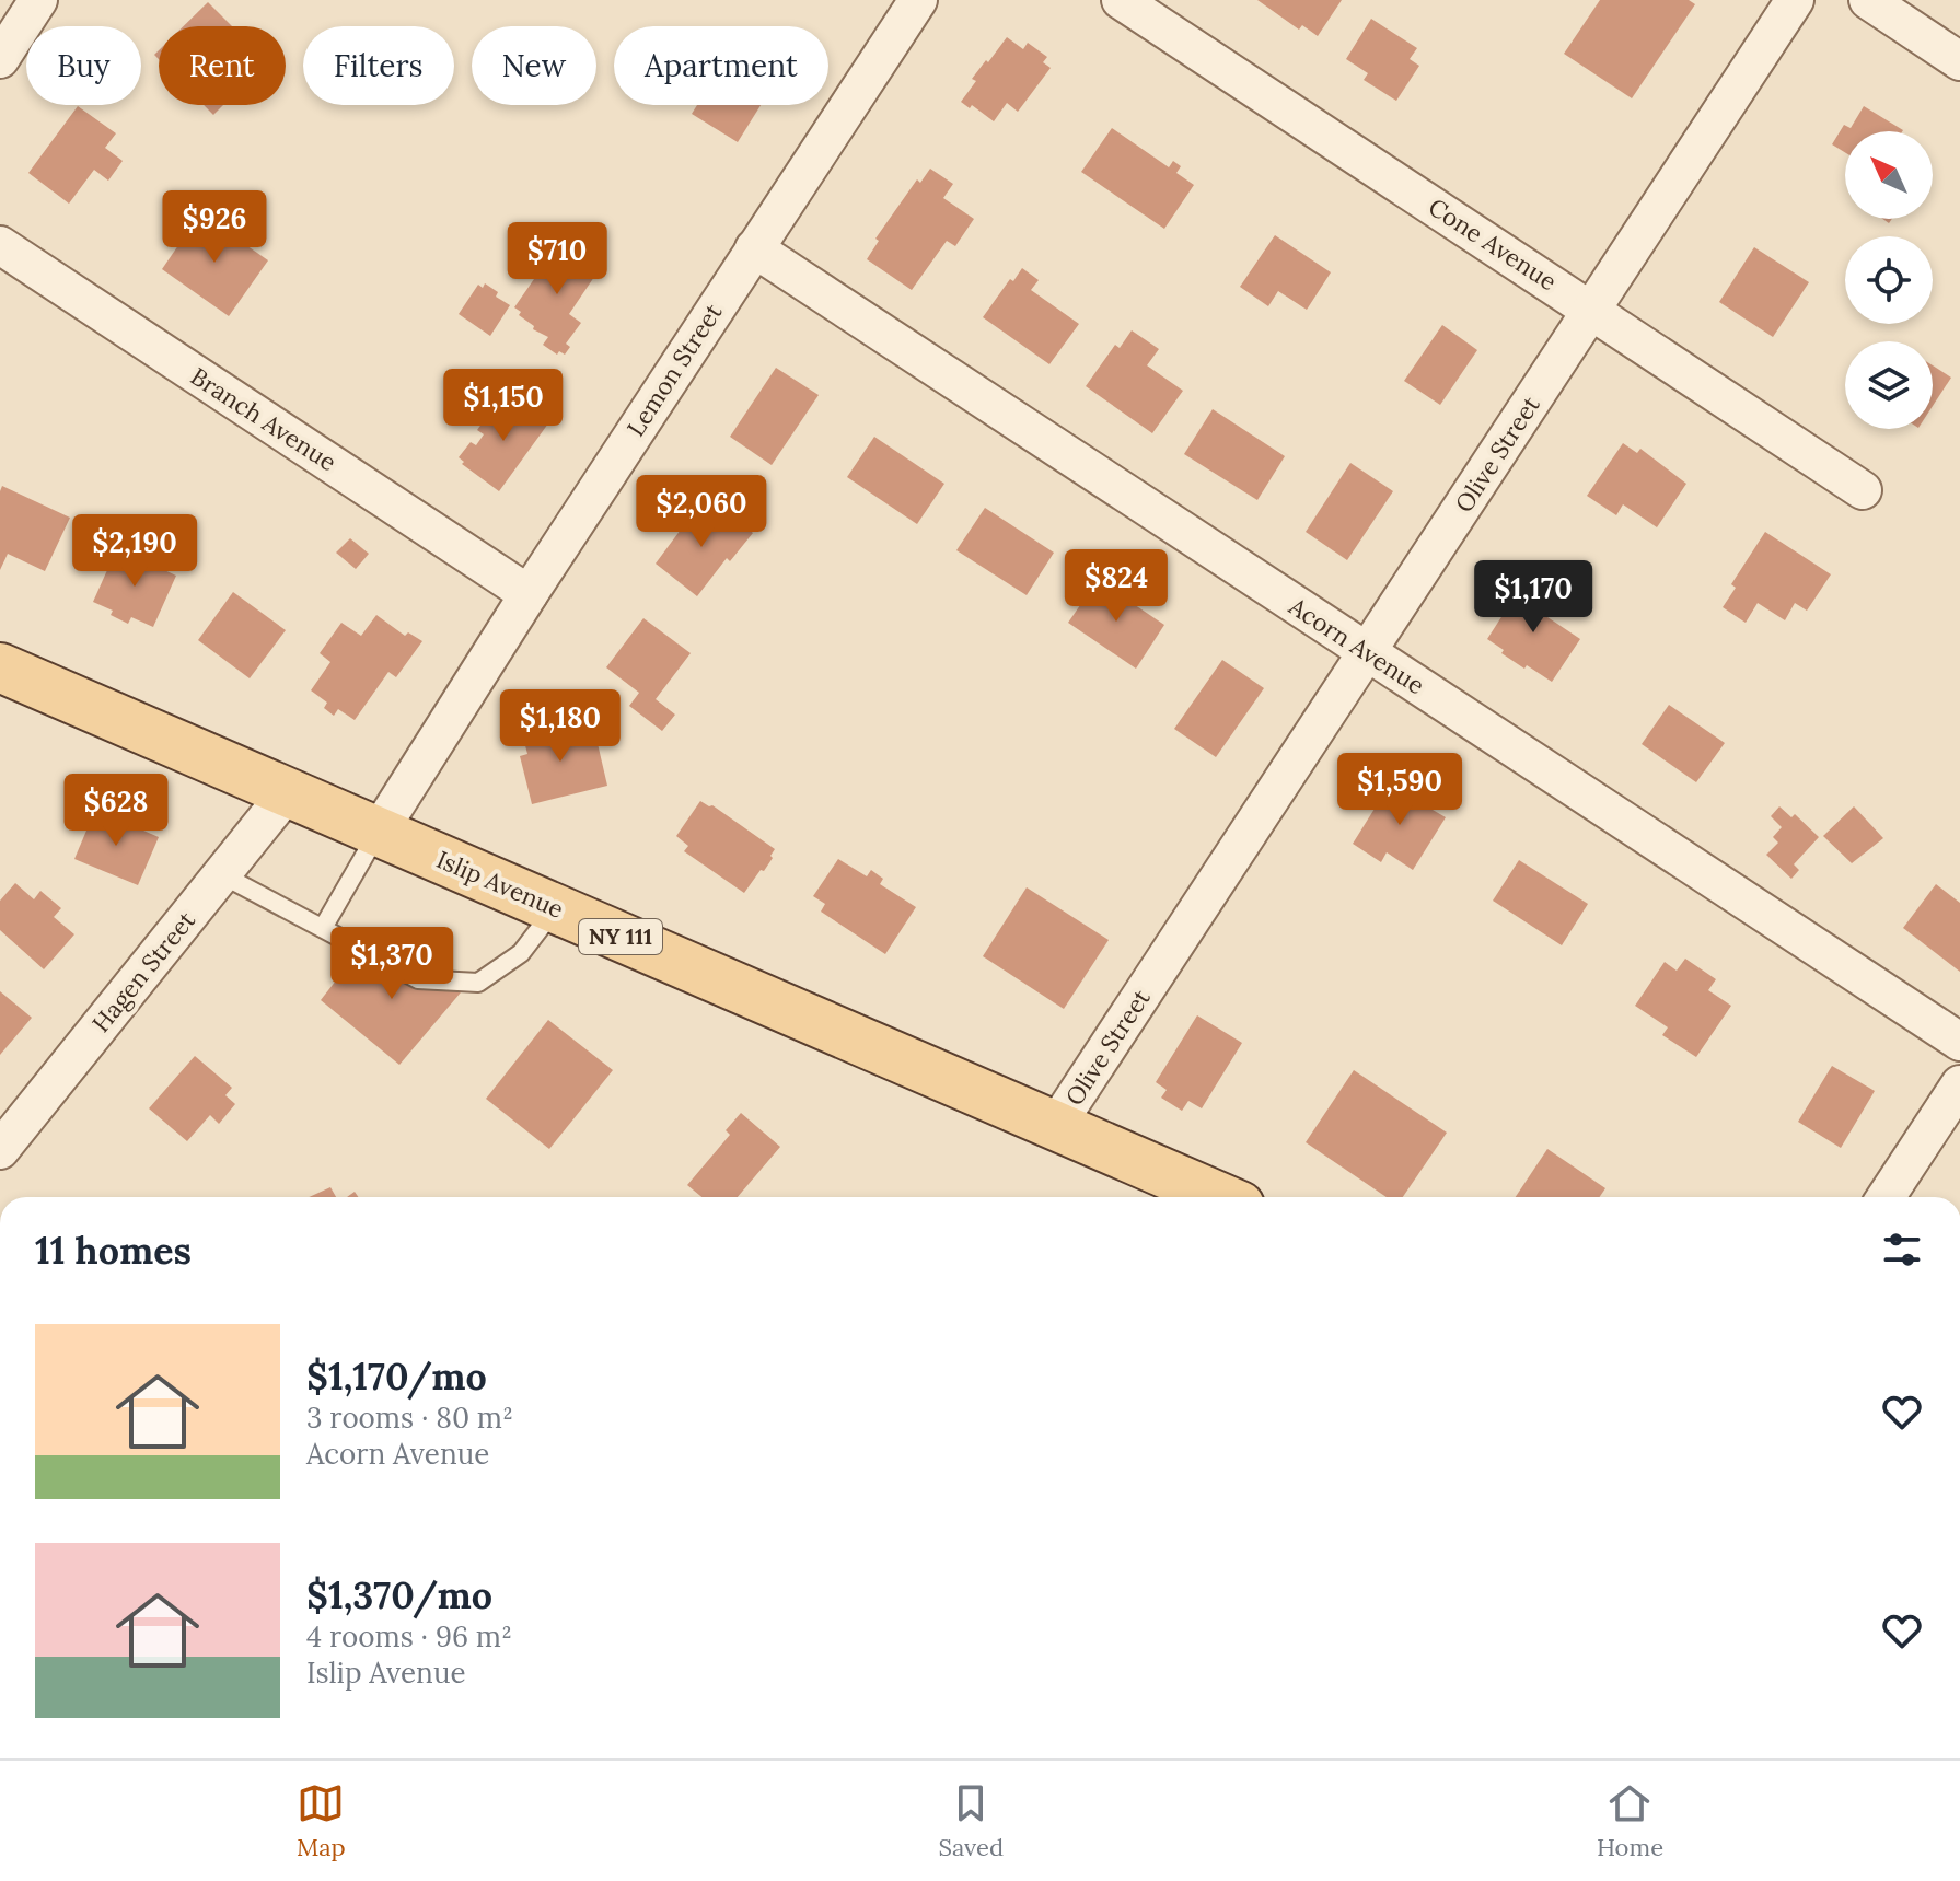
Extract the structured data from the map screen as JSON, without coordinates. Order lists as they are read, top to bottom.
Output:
{
  "streets": {
    "main road": ["Islip Avenue", "NY 111"],
    "street": [
      "Cone Avenue",
      "Lemon Street",
      "Branch Avenue",
      "Olive Street",
      "Acorn Avenue",
      "Hagen Street"
    ]
  },
  "crossings": [
    ["Cone Avenue", "Olive Street"],
    ["Lemon Street", "Branch Avenue"],
    ["Lemon Street", "Acorn Avenue"],
    ["Lemon Street", "Islip Avenue"],
    ["Olive Street", "Acorn Avenue"],
    ["Olive Street", "Islip Avenue"],
    ["Islip Avenue", "Hagen Street"]
  ],
  "north": "top left",
  "page": {
    "chip": [
      "Buy",
      "Rent",
      "Filters",
      "New",
      "Apartment"
    ],
    "price": [
      "$926",
      "$710",
      "$1,150",
      "$2,060",
      "$2,190",
      "$824",
      "$1,170",
      "$1,180",
      "$1,590",
      "$628",
      "$1,370"
    ],
    "heading": "11 homes",
    "list": [
      {
        "name": "$1,170/mo",
        "note": "3 rooms · 80 m² · Acorn Avenue"
      },
      {
        "name": "$1,370/mo",
        "note": "4 rooms · 96 m² · Islip Avenue"
      }
    ],
    "tabs": ["Map", "Saved", "Home"]
  }
}
